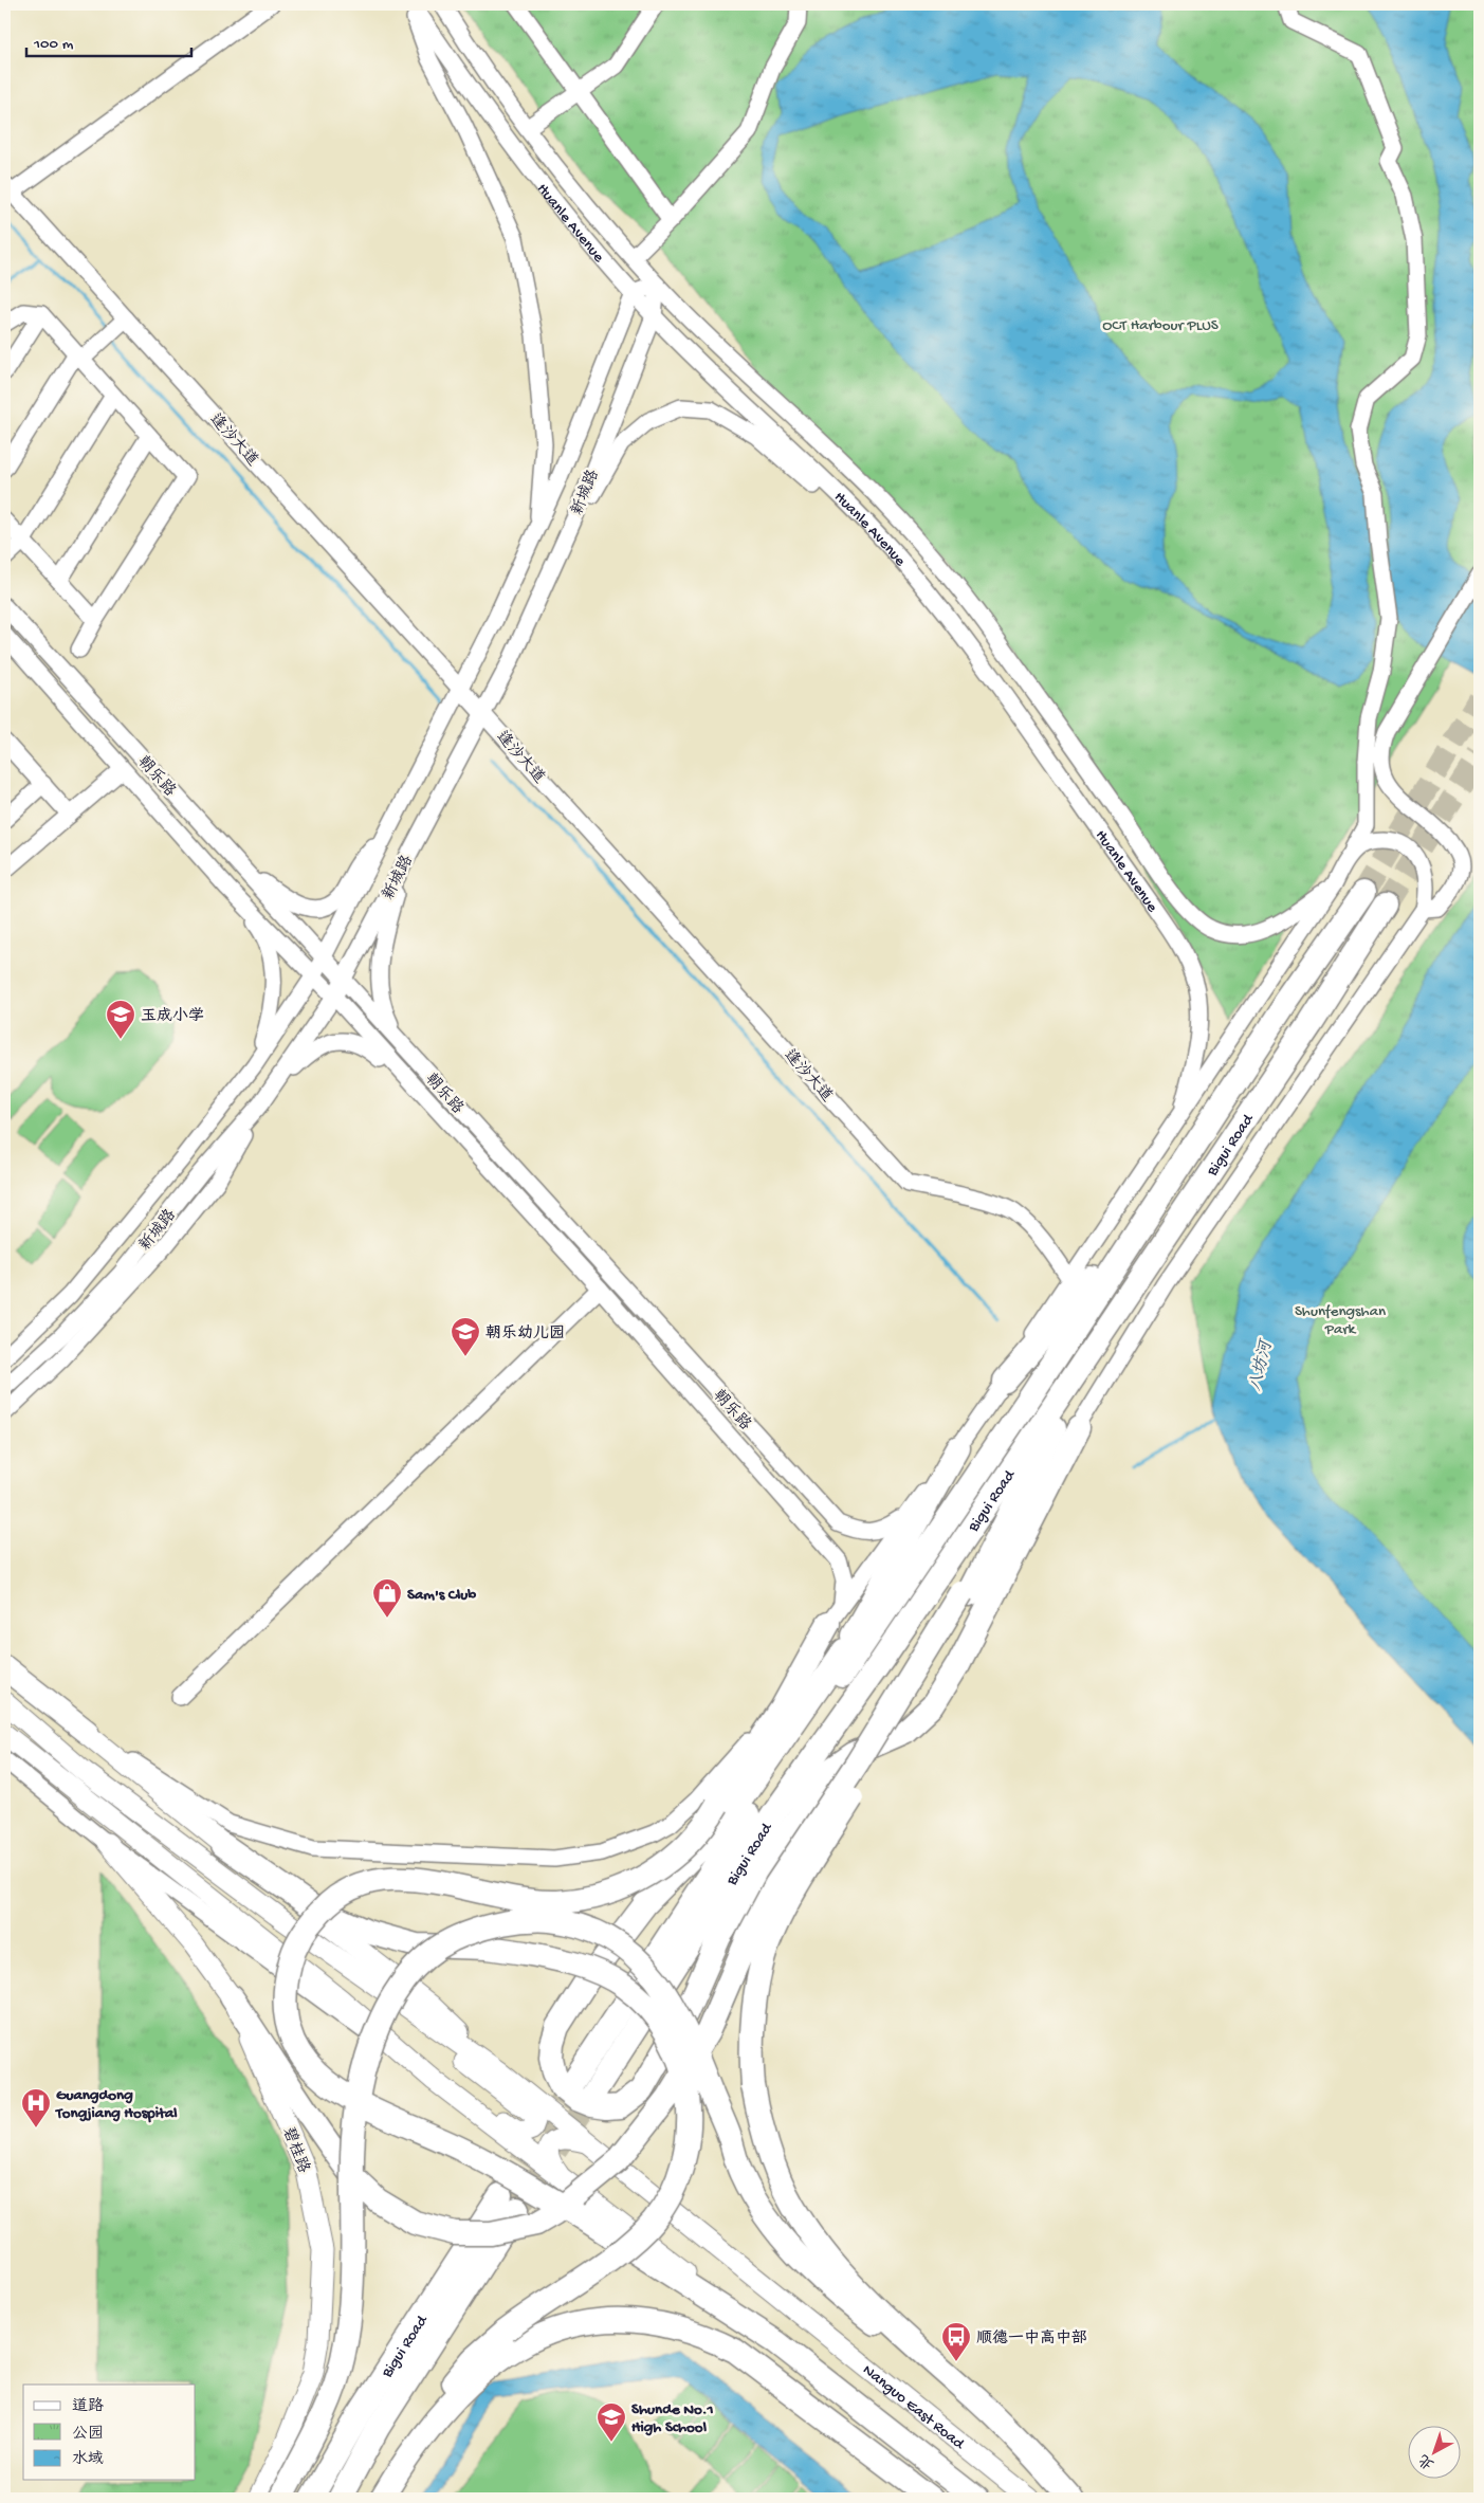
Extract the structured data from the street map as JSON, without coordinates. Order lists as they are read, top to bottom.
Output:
{
  "streets": {
    "highway": ["Bigui Road", "Nanguo East Road"],
    "main road": ["碧桂路"],
    "street": [
      "Huanle Avenue",
      "逢沙大道",
      "新城路",
      "朝乐路"
    ]
  },
  "crossings": [
    ["Huanle Avenue", "新城路"],
    ["逢沙大道", "新城路"],
    ["新城路", "朝乐路"]
  ],
  "water": ["八坊河"],
  "parks": ["OCT Harbour PLUS", "Shunfengshan Park"],
  "places": {
    "school or university": ["玉成小学", "朝乐幼儿园", "Shunde No.1 High School"],
    "shop": ["Sam's Club"],
    "hospital": ["Guangdong Tongjiang Hospital"],
    "bus stop": ["顺德一中高中部"]
  },
  "legend": ["道路", "公园", "水域"],
  "scale_bar": "100 m",
  "north": "bottom left"
}
